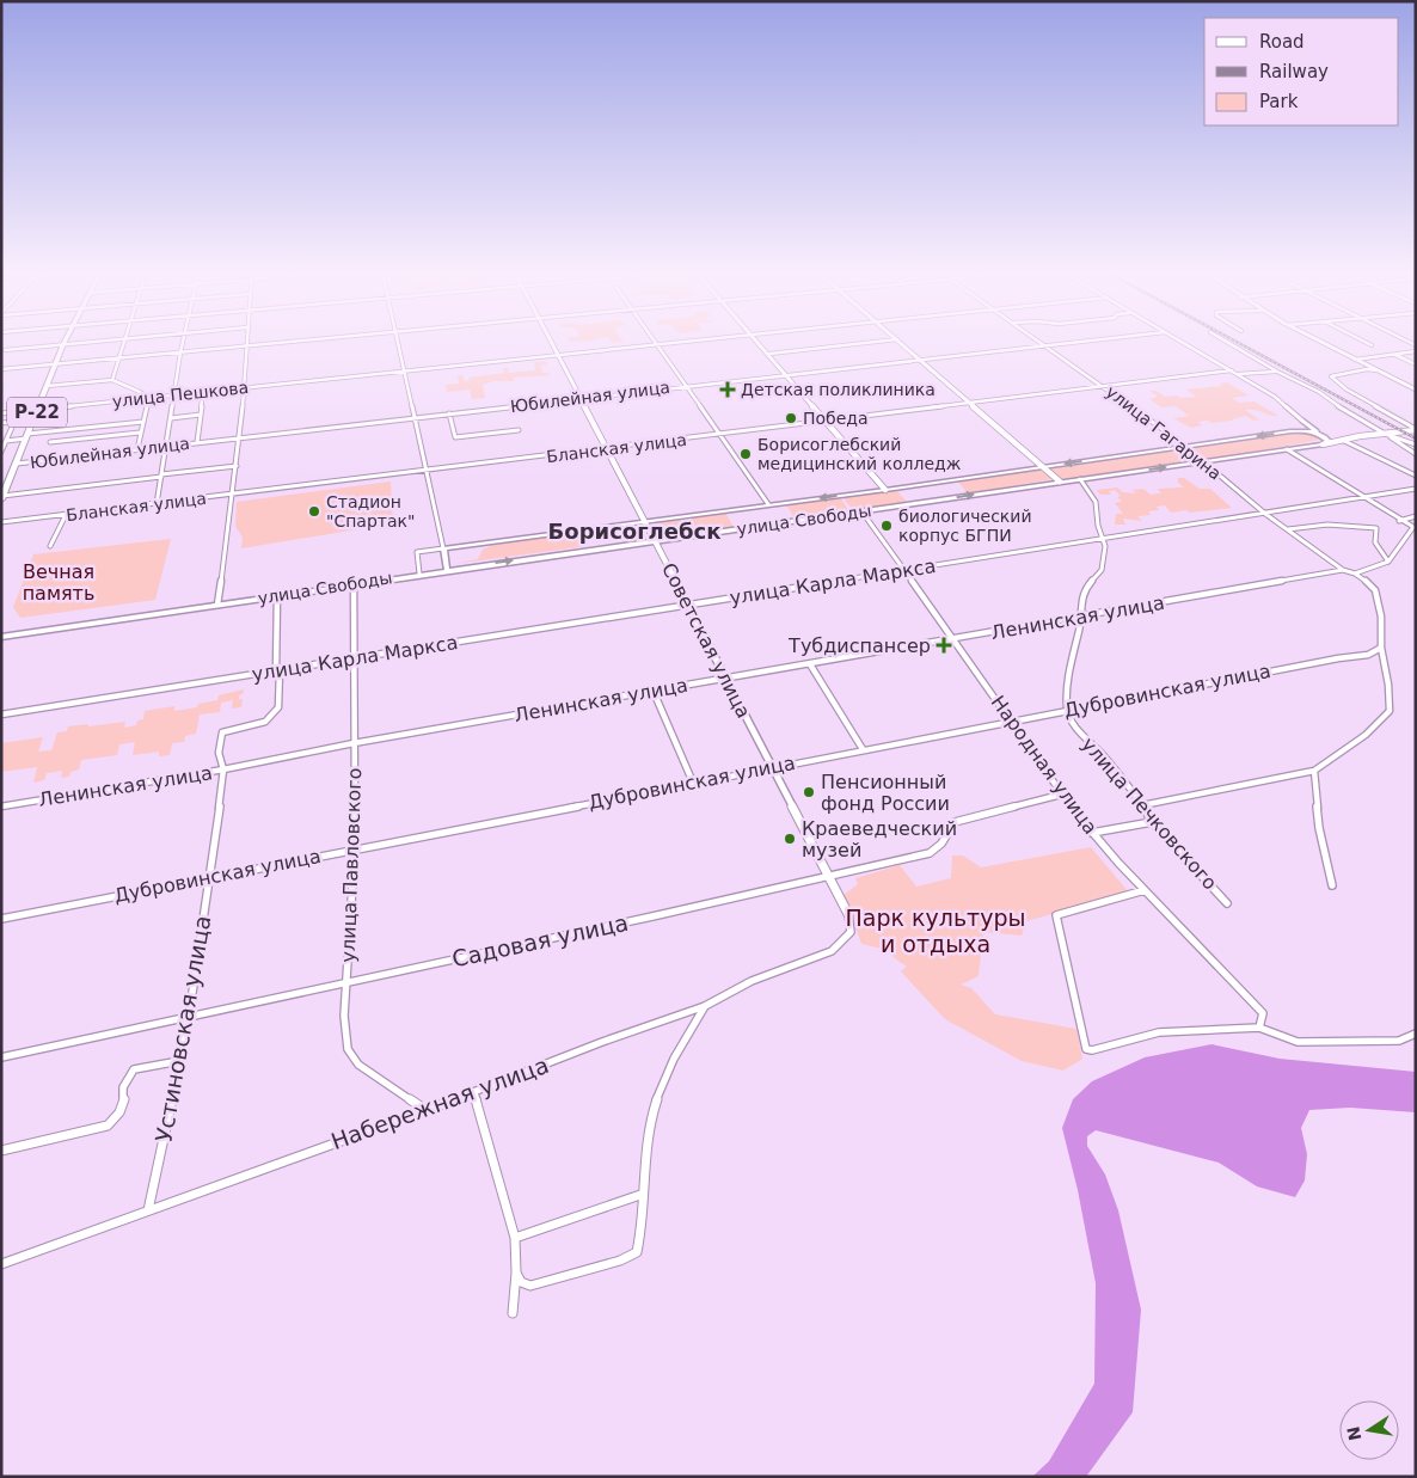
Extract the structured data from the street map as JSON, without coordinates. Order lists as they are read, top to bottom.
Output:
{
  "streets": {
    "highway": ["Р-22"],
    "main road": ["улица Свободы"],
    "street": [
      "улица Пешкова",
      "Юбилейная улица",
      "улица Гагарина",
      "Бланская улица",
      "улица Карла Маркса",
      "Ленинская улица",
      "Советская улица",
      "Дубровинская улица",
      "Народная улица",
      "улица Печковского",
      "улица Павловского",
      "Садовая улица",
      "Устиновская улица",
      "Набережная улица"
    ]
  },
  "crossings": [
    ["улица Пешкова", "Р-22"],
    ["улица Пешкова", "Советская улица"],
    ["Юбилейная улица", "Р-22"],
    ["Юбилейная улица", "улица Гагарина"],
    ["Юбилейная улица", "Советская улица"],
    ["улица Гагарина", "Бланская улица"],
    ["улица Гагарина", "улица Свободы"],
    ["улица Гагарина", "улица Карла Маркса"],
    ["улица Гагарина", "Ленинская улица"],
    ["Бланская улица", "Советская улица"],
    ["улица Свободы", "Советская улица"],
    ["улица Свободы", "Народная улица"],
    ["улица Свободы", "улица Павловского"],
    ["улица Свободы", "Устиновская улица"],
    ["улица Карла Маркса", "Советская улица"],
    ["улица Карла Маркса", "Народная улица"],
    ["улица Карла Маркса", "улица Павловского"],
    ["улица Карла Маркса", "Устиновская улица"],
    ["Ленинская улица", "Советская улица"],
    ["Ленинская улица", "Народная улица"],
    ["Ленинская улица", "улица Павловского"],
    ["Ленинская улица", "Устиновская улица"],
    ["Советская улица", "Дубровинская улица"],
    ["Советская улица", "Садовая улица"],
    ["Советская улица", "Набережная улица"],
    ["Дубровинская улица", "Народная улица"],
    ["Дубровинская улица", "улица Печковского"],
    ["Дубровинская улица", "улица Павловского"],
    ["Дубровинская улица", "Устиновская улица"],
    ["Народная улица", "Садовая улица"],
    ["улица Павловского", "Садовая улица"],
    ["улица Павловского", "Набережная улица"],
    ["Садовая улица", "Устиновская улица"],
    ["Устиновская улица", "Набережная улица"]
  ],
  "districts": ["Борисоглебск"],
  "parks": ["Вечная память", "Парк культуры и отдыха"],
  "places": {
    "health": ["Детская поликлиника", "Тубдиспансер"],
    "other": [
      "Победа",
      "Борисоглебский медицинский колледж",
      "Стадион \"Спартак\"",
      "биологический корпус БГПИ",
      "Пенсионный фонд России",
      "Краеведческий музей"
    ]
  },
  "legend": ["Road", "Railway", "Park"],
  "north": "left"
}
